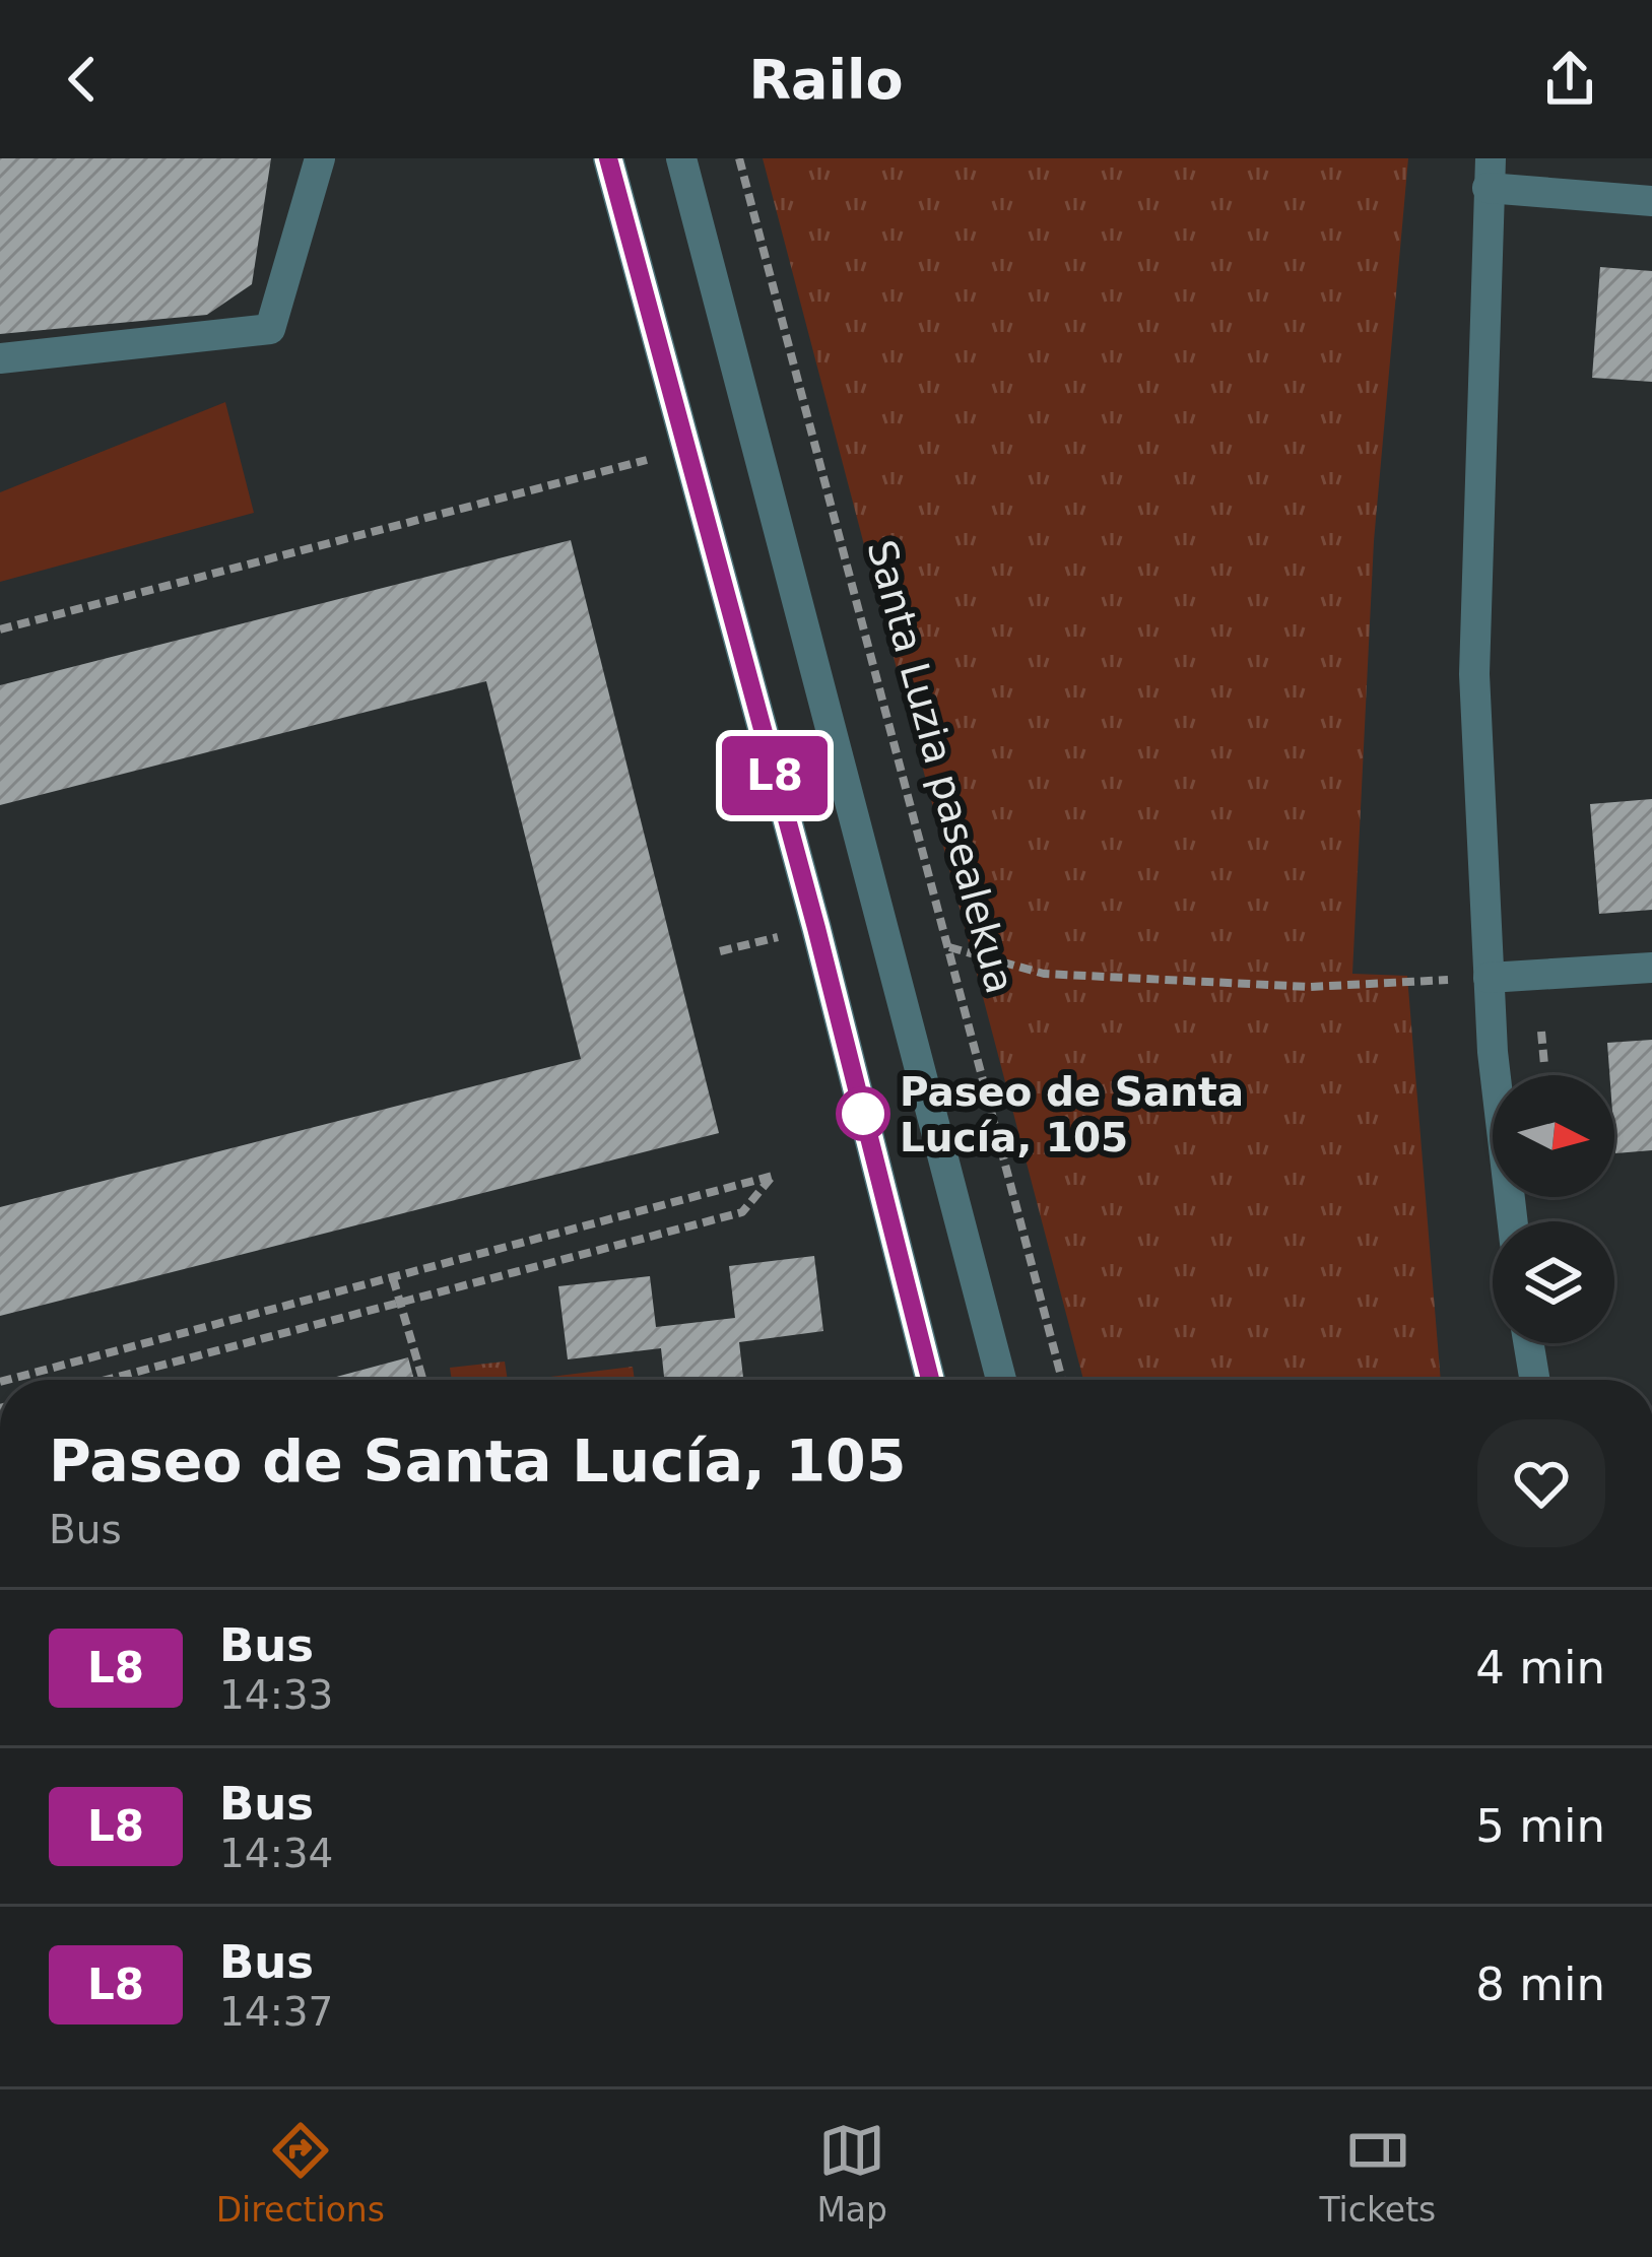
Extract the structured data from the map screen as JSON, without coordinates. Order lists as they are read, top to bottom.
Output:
{
  "streets": {
    "path": ["Santa Luzia pasealekua"]
  },
  "places": ["Paseo de Santa Lucía, 105"],
  "lines": ["bus line L8"],
  "north": "right",
  "page": {
    "header": "Railo",
    "on_map": "L8",
    "heading": ["Paseo de Santa Lucía, 105", "Bus"],
    "list": [
      {
        "mark": "L8",
        "name": "Bus",
        "note": "14:33",
        "value": "4 min"
      },
      {
        "mark": "L8",
        "name": "Bus",
        "note": "14:34",
        "value": "5 min"
      },
      {
        "mark": "L8",
        "name": "Bus",
        "note": "14:37",
        "value": "8 min"
      }
    ],
    "tabs": ["Directions", "Map", "Tickets"]
  }
}
